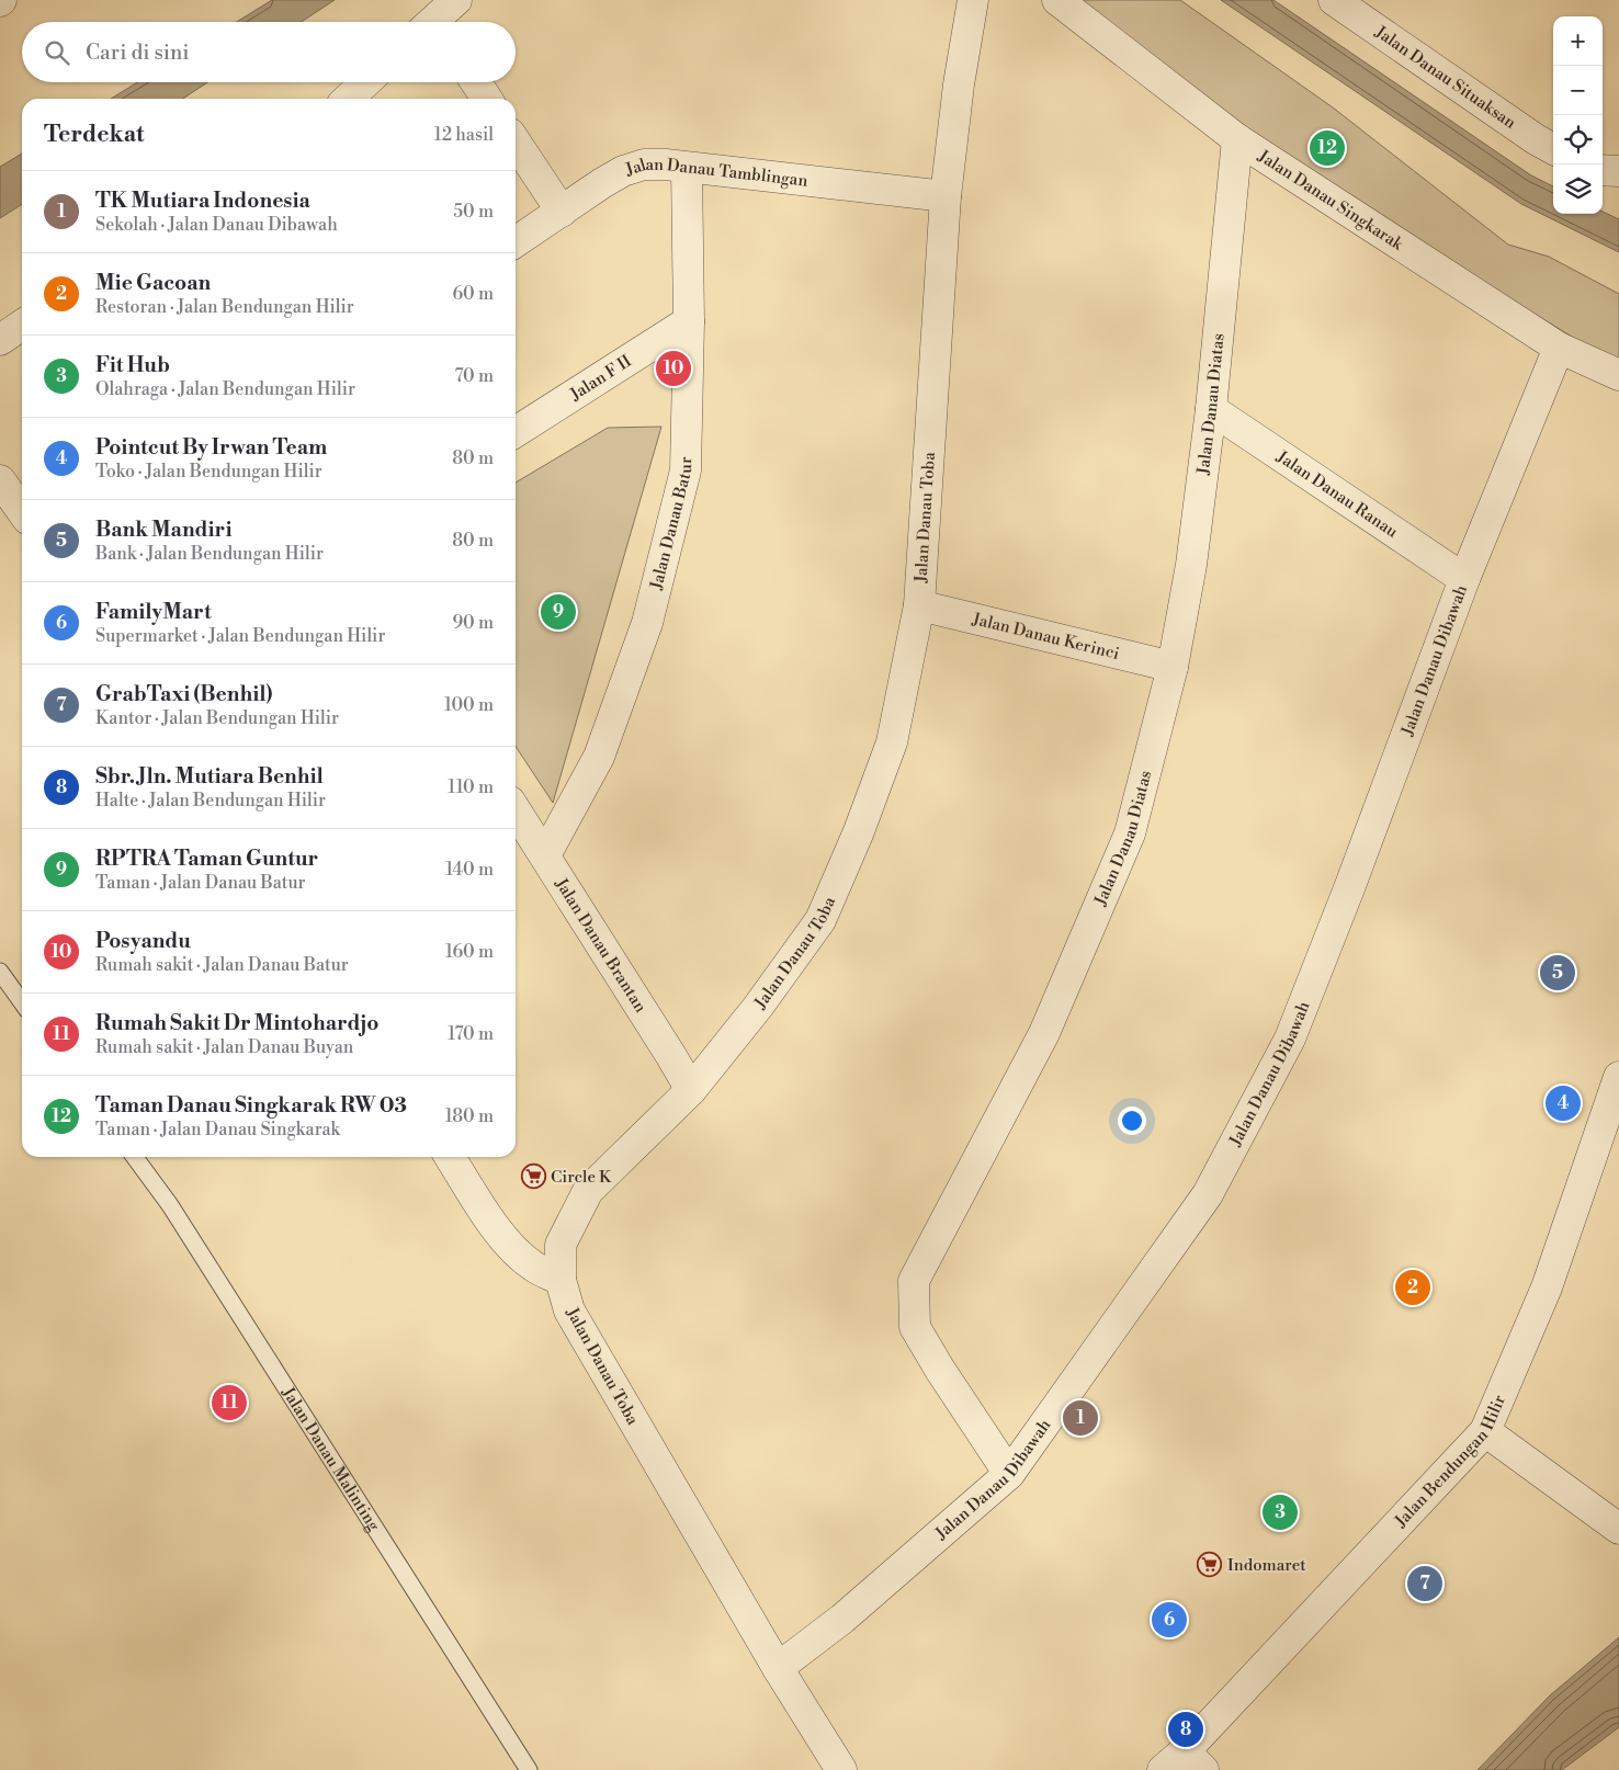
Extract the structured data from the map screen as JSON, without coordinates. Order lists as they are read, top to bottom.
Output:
{
  "streets": {
    "street": [
      "Jalan Danau Situaksan",
      "Jalan Danau Tamblingan",
      "Jalan Danau Singkarak",
      "Jalan F II",
      "Jalan Danau Diatas",
      "Jalan Danau Ranau",
      "Jalan Danau Toba",
      "Jalan Danau Batur",
      "Jalan Danau Kerinci",
      "Jalan Danau Dibawah",
      "Jalan Danau Brantan",
      "Jalan Bendungan Hilir"
    ],
    "lane": ["Jalan Danau Malinting"]
  },
  "crossings": [
    ["Jalan Danau Tamblingan", "Jalan Danau Toba"],
    ["Jalan Danau Tamblingan", "Jalan Danau Batur"],
    ["Jalan Danau Singkarak", "Jalan Danau Diatas"],
    ["Jalan Danau Singkarak", "Jalan Danau Dibawah"],
    ["Jalan F II", "Jalan Danau Batur"],
    ["Jalan Danau Diatas", "Jalan Danau Ranau"],
    ["Jalan Danau Diatas", "Jalan Danau Kerinci"],
    ["Jalan Danau Diatas", "Jalan Danau Dibawah"],
    ["Jalan Danau Ranau", "Jalan Danau Dibawah"],
    ["Jalan Danau Toba", "Jalan Danau Kerinci"],
    ["Jalan Danau Toba", "Jalan Danau Dibawah"],
    ["Jalan Danau Toba", "Jalan Danau Brantan"],
    ["Jalan Danau Batur", "Jalan Danau Brantan"]
  ],
  "places": {
    "supermarket": ["Circle K", "Indomaret"]
  },
  "page": {
    "map_buttons": ["+", "−"],
    "search": "Cari di sini",
    "heading": ["Terdekat", "12 hasil"],
    "pins": [
      "12",
      "10",
      "9",
      "5",
      "4",
      "2",
      "11",
      "1",
      "3",
      "7",
      "6",
      "8"
    ],
    "list": [
      {
        "mark": "1",
        "name": "TK Mutiara Indonesia",
        "note": "Sekolah · Jalan Danau Dibawah",
        "value": "50 m"
      },
      {
        "mark": "2",
        "name": "Mie Gacoan",
        "note": "Restoran · Jalan Bendungan Hilir",
        "value": "60 m"
      },
      {
        "mark": "3",
        "name": "Fit Hub",
        "note": "Olahraga · Jalan Bendungan Hilir",
        "value": "70 m"
      },
      {
        "mark": "4",
        "name": "Pointcut By Irwan Team",
        "note": "Toko · Jalan Bendungan Hilir",
        "value": "80 m"
      },
      {
        "mark": "5",
        "name": "Bank Mandiri",
        "note": "Bank · Jalan Bendungan Hilir",
        "value": "80 m"
      },
      {
        "mark": "6",
        "name": "FamilyMart",
        "note": "Supermarket · Jalan Bendungan Hilir",
        "value": "90 m"
      },
      {
        "mark": "7",
        "name": "GrabTaxi (Benhil)",
        "note": "Kantor · Jalan Bendungan Hilir",
        "value": "100 m"
      },
      {
        "mark": "8",
        "name": "Sbr. Jln. Mutiara Benhil",
        "note": "Halte · Jalan Bendungan Hilir",
        "value": "110 m"
      },
      {
        "mark": "9",
        "name": "RPTRA Taman Guntur",
        "note": "Taman · Jalan Danau Batur",
        "value": "140 m"
      },
      {
        "mark": "10",
        "name": "Posyandu",
        "note": "Rumah sakit · Jalan Danau Batur",
        "value": "160 m"
      },
      {
        "mark": "11",
        "name": "Rumah Sakit Dr Mintohardjo",
        "note": "Rumah sakit · Jalan Danau Buyan",
        "value": "170 m"
      },
      {
        "mark": "12",
        "name": "Taman Danau Singkarak RW 03",
        "note": "Taman · Jalan Danau Singkarak",
        "value": "180 m"
      }
    ]
  }
}
